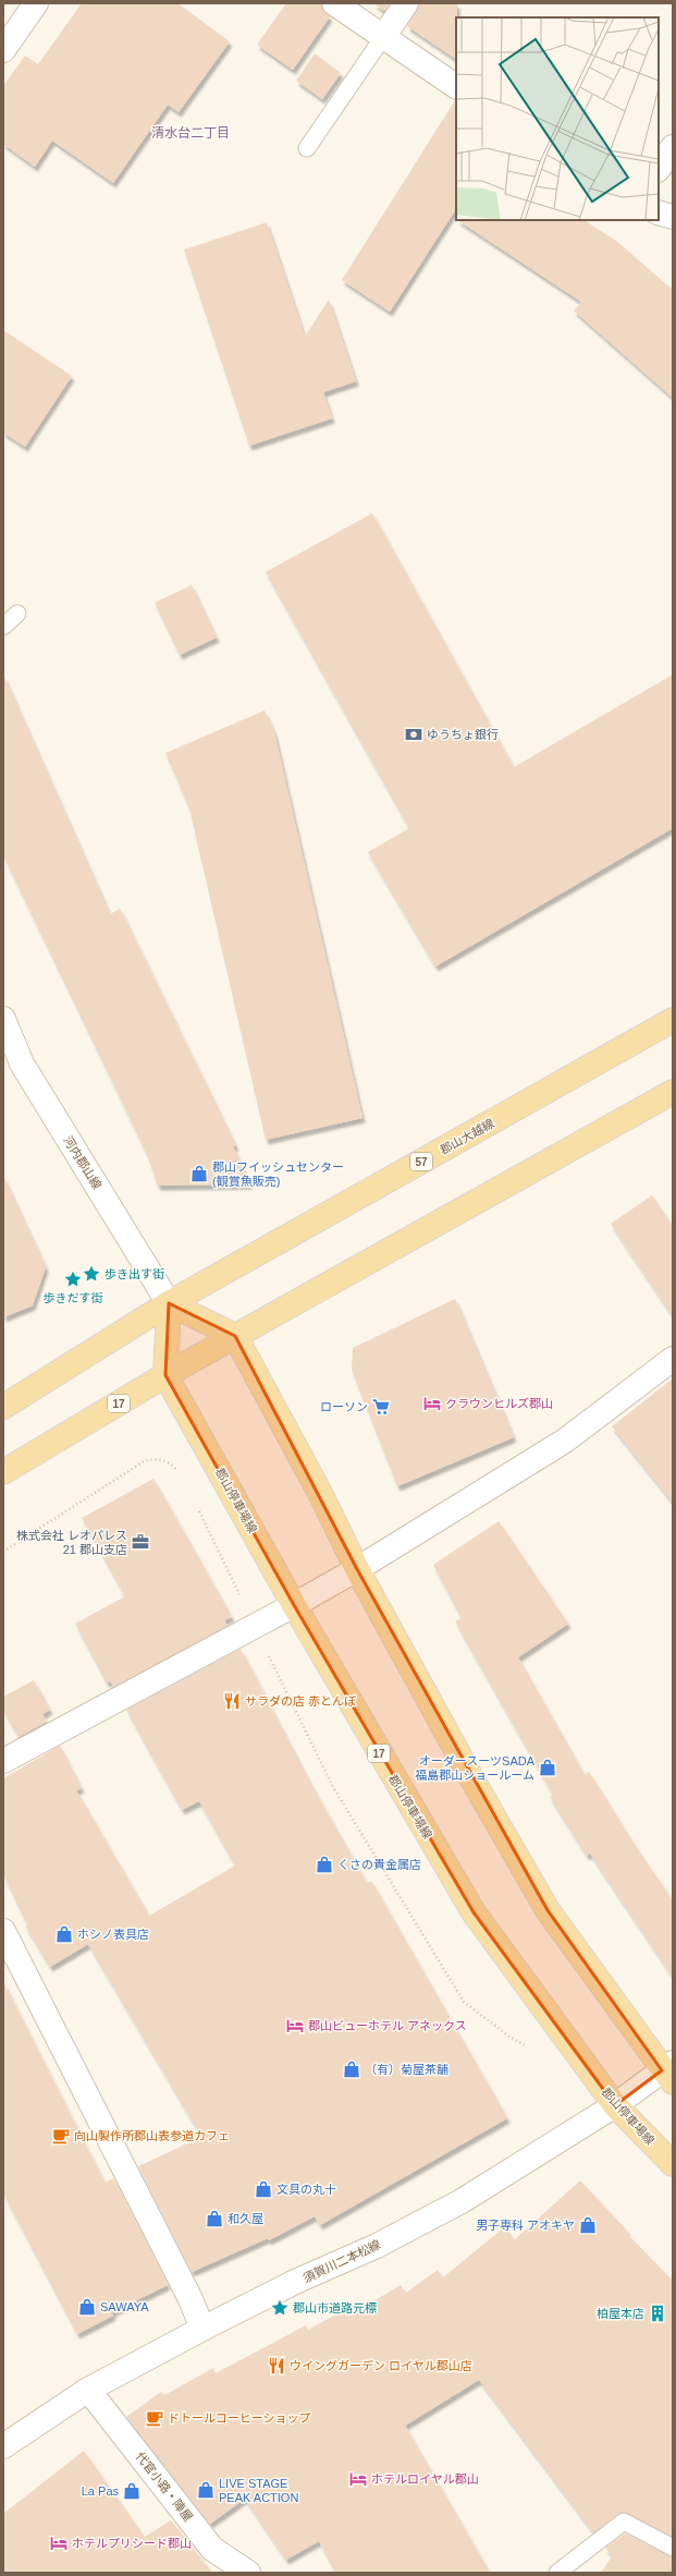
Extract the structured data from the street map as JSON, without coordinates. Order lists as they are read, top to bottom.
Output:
{
  "streets": {
    "main road": [
      "郡山大越線",
      "57",
      "17",
      "郡山停車場線"
    ],
    "street": ["河内郡山線", "須賀川二本松線", "代官小路・陣屋"]
  },
  "crossings": [
    ["郡山大越線", "河内郡山線"],
    ["17", "郡山停車場線"],
    ["郡山停車場線", "須賀川二本松線"],
    ["須賀川二本松線", "代官小路・陣屋"]
  ],
  "districts": ["清水台二丁目"],
  "places": {
    "bank": ["ゆうちょ銀行"],
    "shop": [
      "郡山フイッシュセンター (観賞魚販売)",
      "オーダースーツSADA 福島郡山ショールーム",
      "くさの貴金属店",
      "ホシノ表具店",
      "（有）菊屋茶舗",
      "文具の丸十",
      "和久屋",
      "男子専科 アオキヤ",
      "SAWAYA",
      "LIVE STAGE PEAK ACTION",
      "La Pas"
    ],
    "place": ["歩き出す街", "歩きだす街", "郡山市道路元標"],
    "hotel": [
      "クラウンヒルズ郡山",
      "郡山ビューホテル アネックス",
      "ホテルロイヤル郡山",
      "ホテルプリシード郡山"
    ],
    "supermarket": ["ローソン"],
    "office": ["株式会社 レオパレス 21 郡山支店"],
    "restaurant": ["サラダの店 赤とんぼ", "ウイングガーデン ロイヤル郡山店"],
    "cafe": ["向山製作所郡山表参道カフェ", "ドトールコーヒーショップ"],
    "building": ["柏屋本店"]
  }
}
